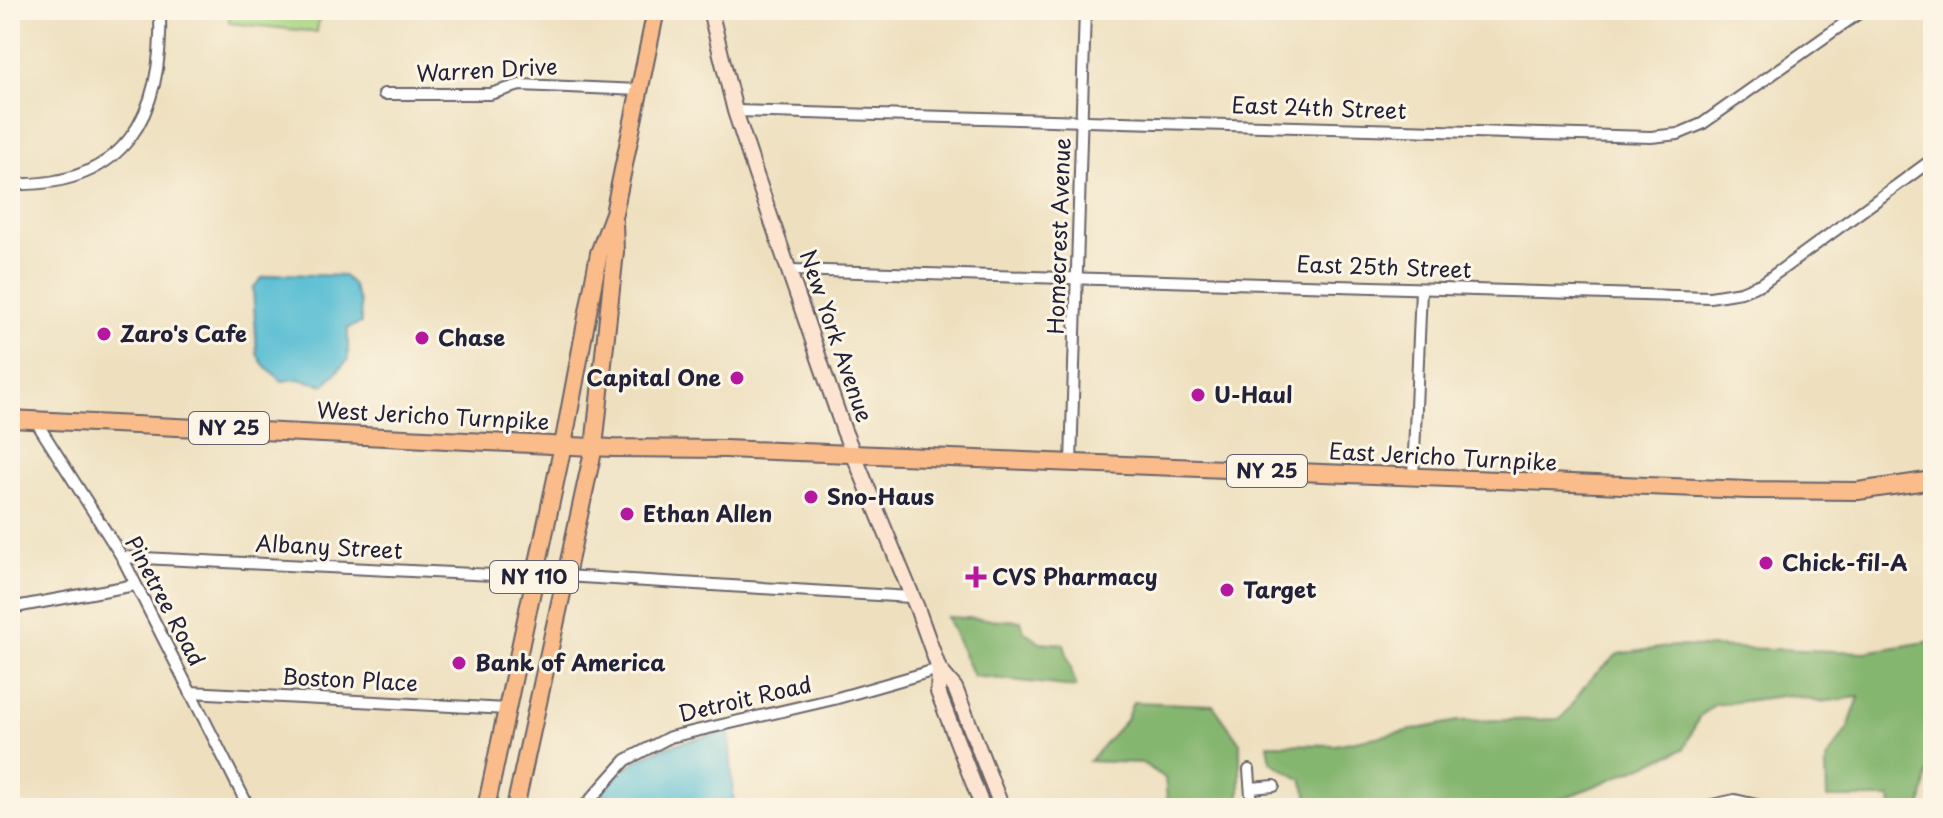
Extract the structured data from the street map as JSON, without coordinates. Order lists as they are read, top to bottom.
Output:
{
  "streets": {
    "main road": [
      "West Jericho Turnpike",
      "NY 25",
      "East Jericho Turnpike",
      "NY 110"
    ],
    "street": [
      "Warren Drive",
      "East 24th Street",
      "Homecrest Avenue",
      "East 25th Street",
      "New York Avenue",
      "Albany Street",
      "Pinetree Road",
      "Boston Place",
      "Detroit Road"
    ]
  },
  "crossings": [
    ["Warren Drive", "NY 110"],
    ["East 24th Street", "Homecrest Avenue"],
    ["East 24th Street", "New York Avenue"],
    ["Homecrest Avenue", "East 25th Street"],
    ["Homecrest Avenue", "East Jericho Turnpike"],
    ["East 25th Street", "New York Avenue"],
    ["New York Avenue", "West Jericho Turnpike"],
    ["New York Avenue", "East Jericho Turnpike"],
    ["New York Avenue", "Detroit Road"],
    ["West Jericho Turnpike", "East Jericho Turnpike"],
    ["West Jericho Turnpike", "NY 110"],
    ["West Jericho Turnpike", "Pinetree Road"],
    ["Albany Street", "NY 110"],
    ["Albany Street", "Pinetree Road"],
    ["NY 110", "Boston Place"],
    ["Pinetree Road", "Boston Place"]
  ],
  "places": {
    "other": [
      "Zaro's Cafe",
      "Chase",
      "Capital One",
      "U-Haul",
      "Sno-Haus",
      "Ethan Allen",
      "Chick-fil-A",
      "Target",
      "Bank of America"
    ],
    "health": ["CVS Pharmacy"]
  }
}
